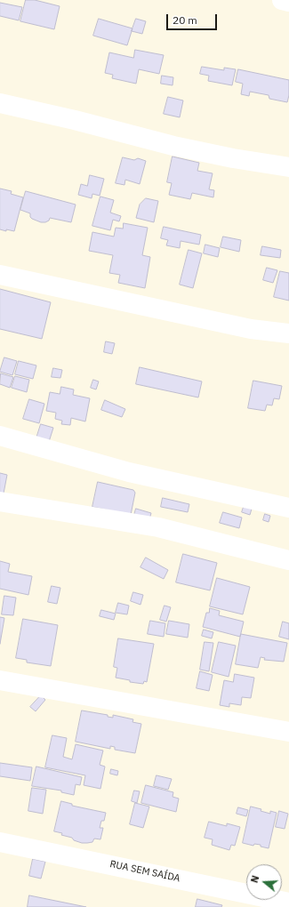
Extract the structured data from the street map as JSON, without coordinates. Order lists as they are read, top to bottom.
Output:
{
  "streets": {
    "street": ["RUA SEM SAÍDA"]
  },
  "scale_bar": "20 m",
  "north": "left"
}
